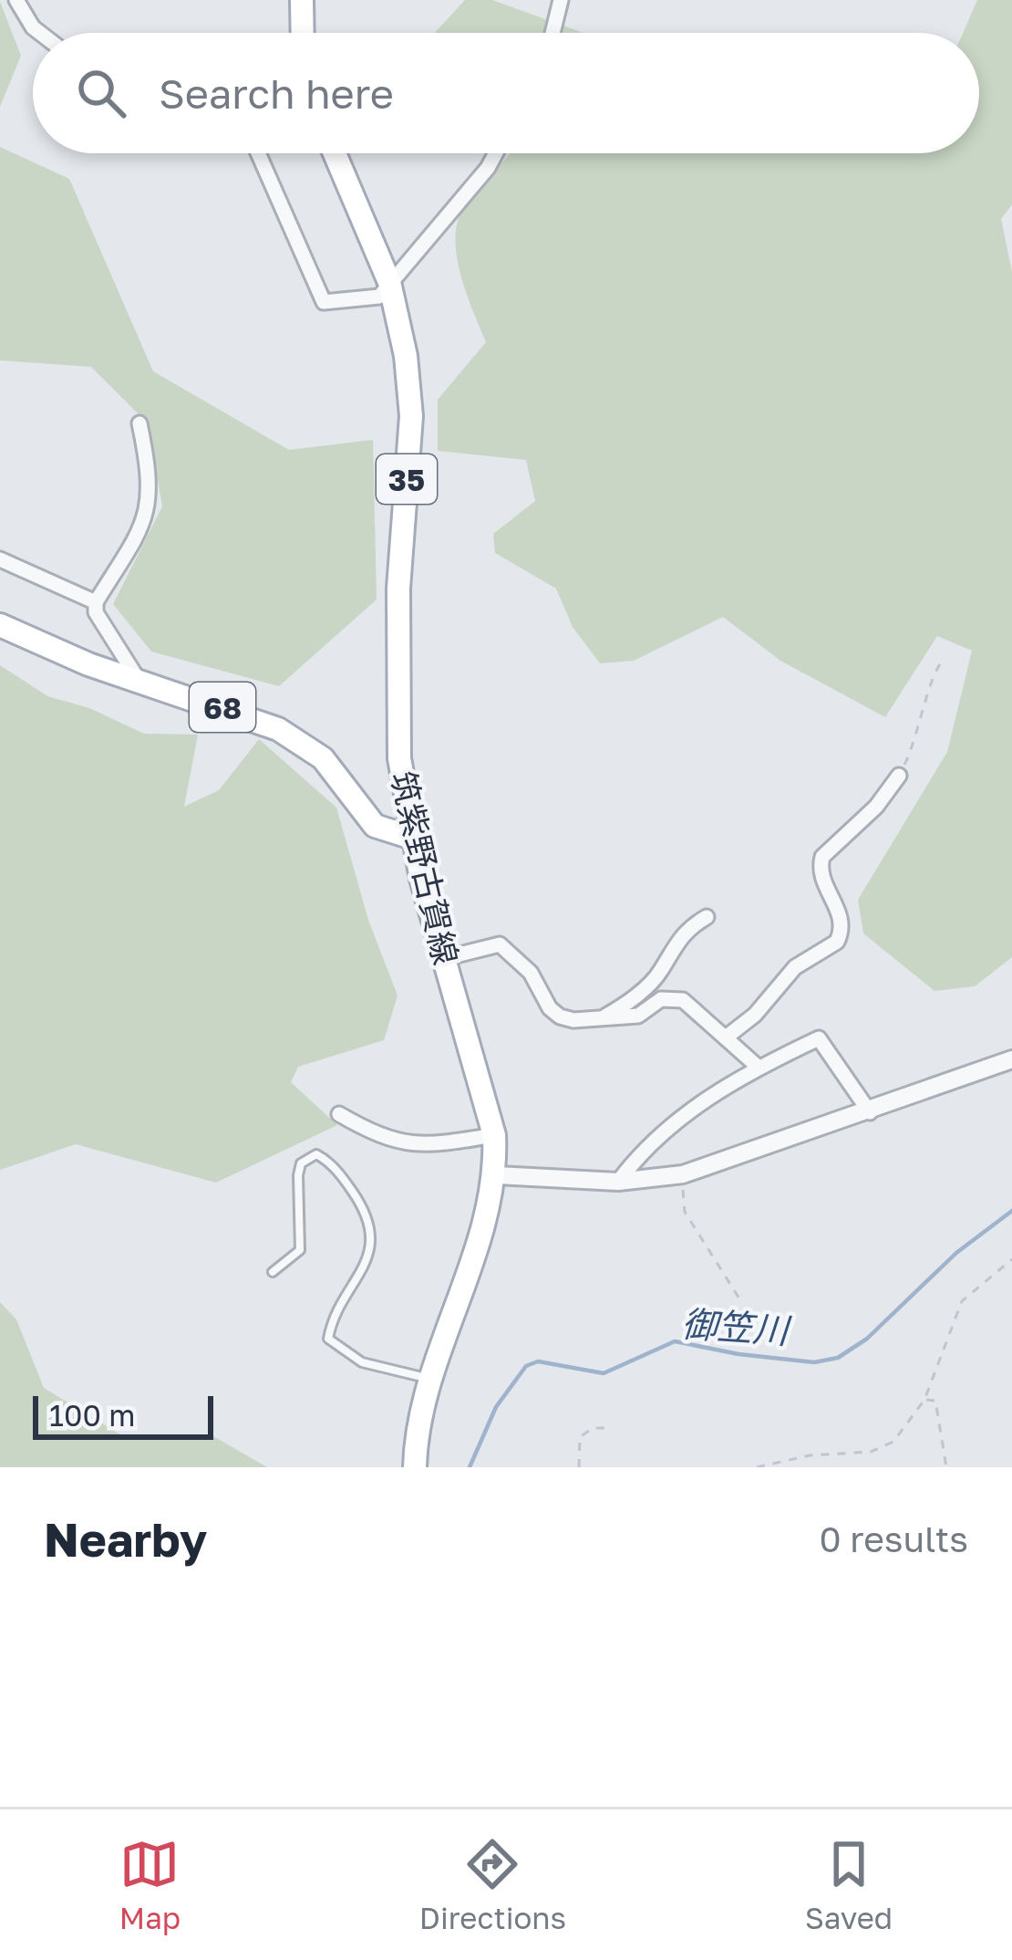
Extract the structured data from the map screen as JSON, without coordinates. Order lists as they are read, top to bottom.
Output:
{
  "streets": {
    "main road": ["35", "68", "筑紫野古賀線"]
  },
  "crossings": [
    ["68", "筑紫野古賀線"]
  ],
  "water": ["御笠川"],
  "scale_bar": "100 m",
  "page": {
    "search": "Search here",
    "scale": "100 m",
    "heading": ["Nearby", "0 results"],
    "nav": ["Map", "Directions", "Saved"]
  }
}
